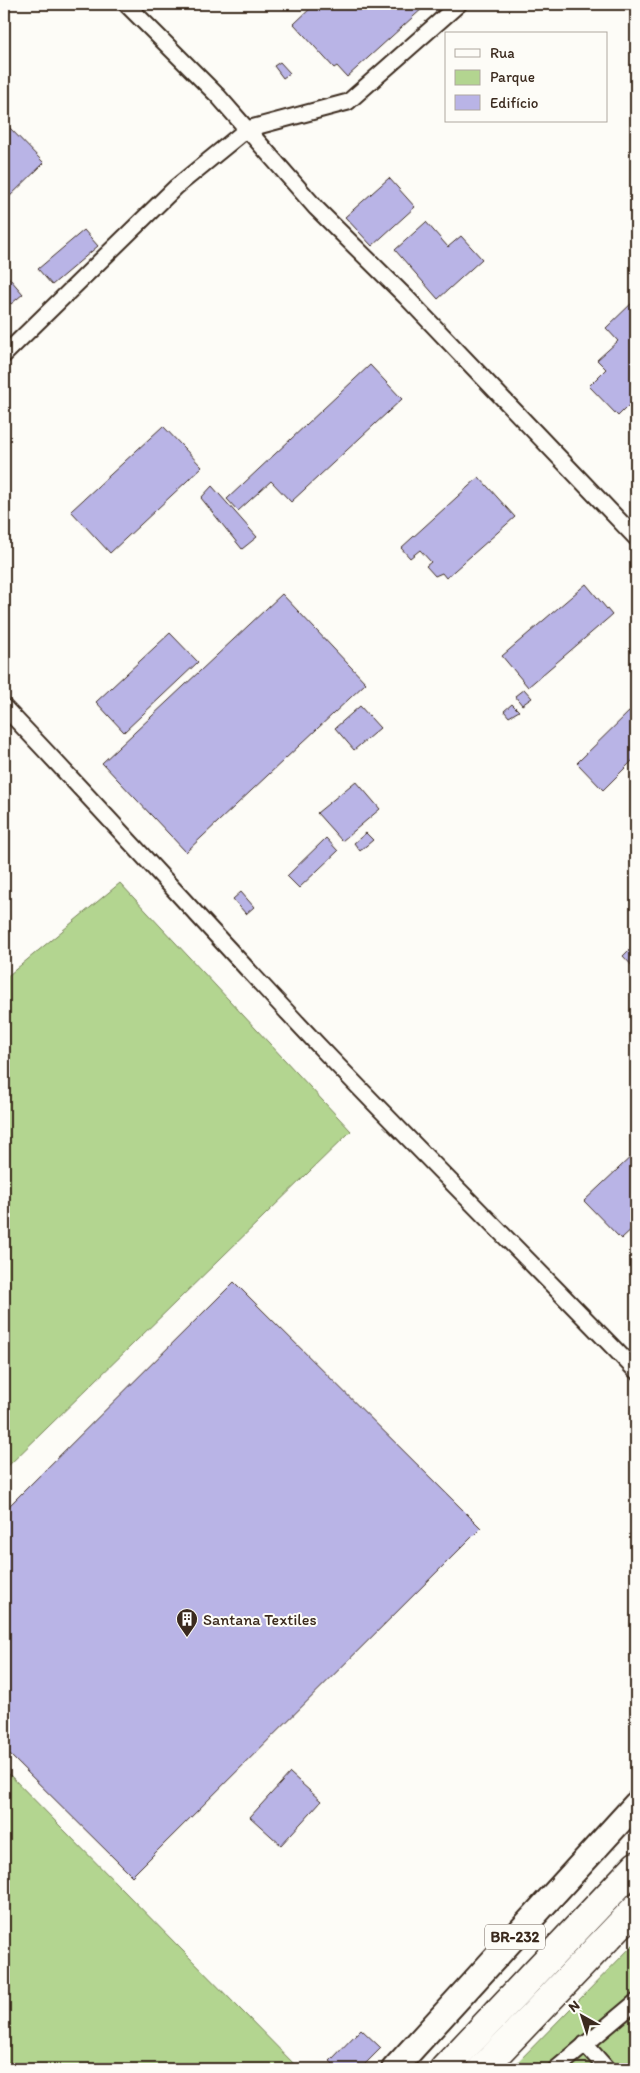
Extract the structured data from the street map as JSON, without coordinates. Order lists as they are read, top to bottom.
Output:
{
  "streets": {
    "highway": ["BR-232"]
  },
  "places": {
    "building": ["Santana Textiles"]
  },
  "legend": ["Rua", "Parque", "Edifício"],
  "north": "top left"
}
